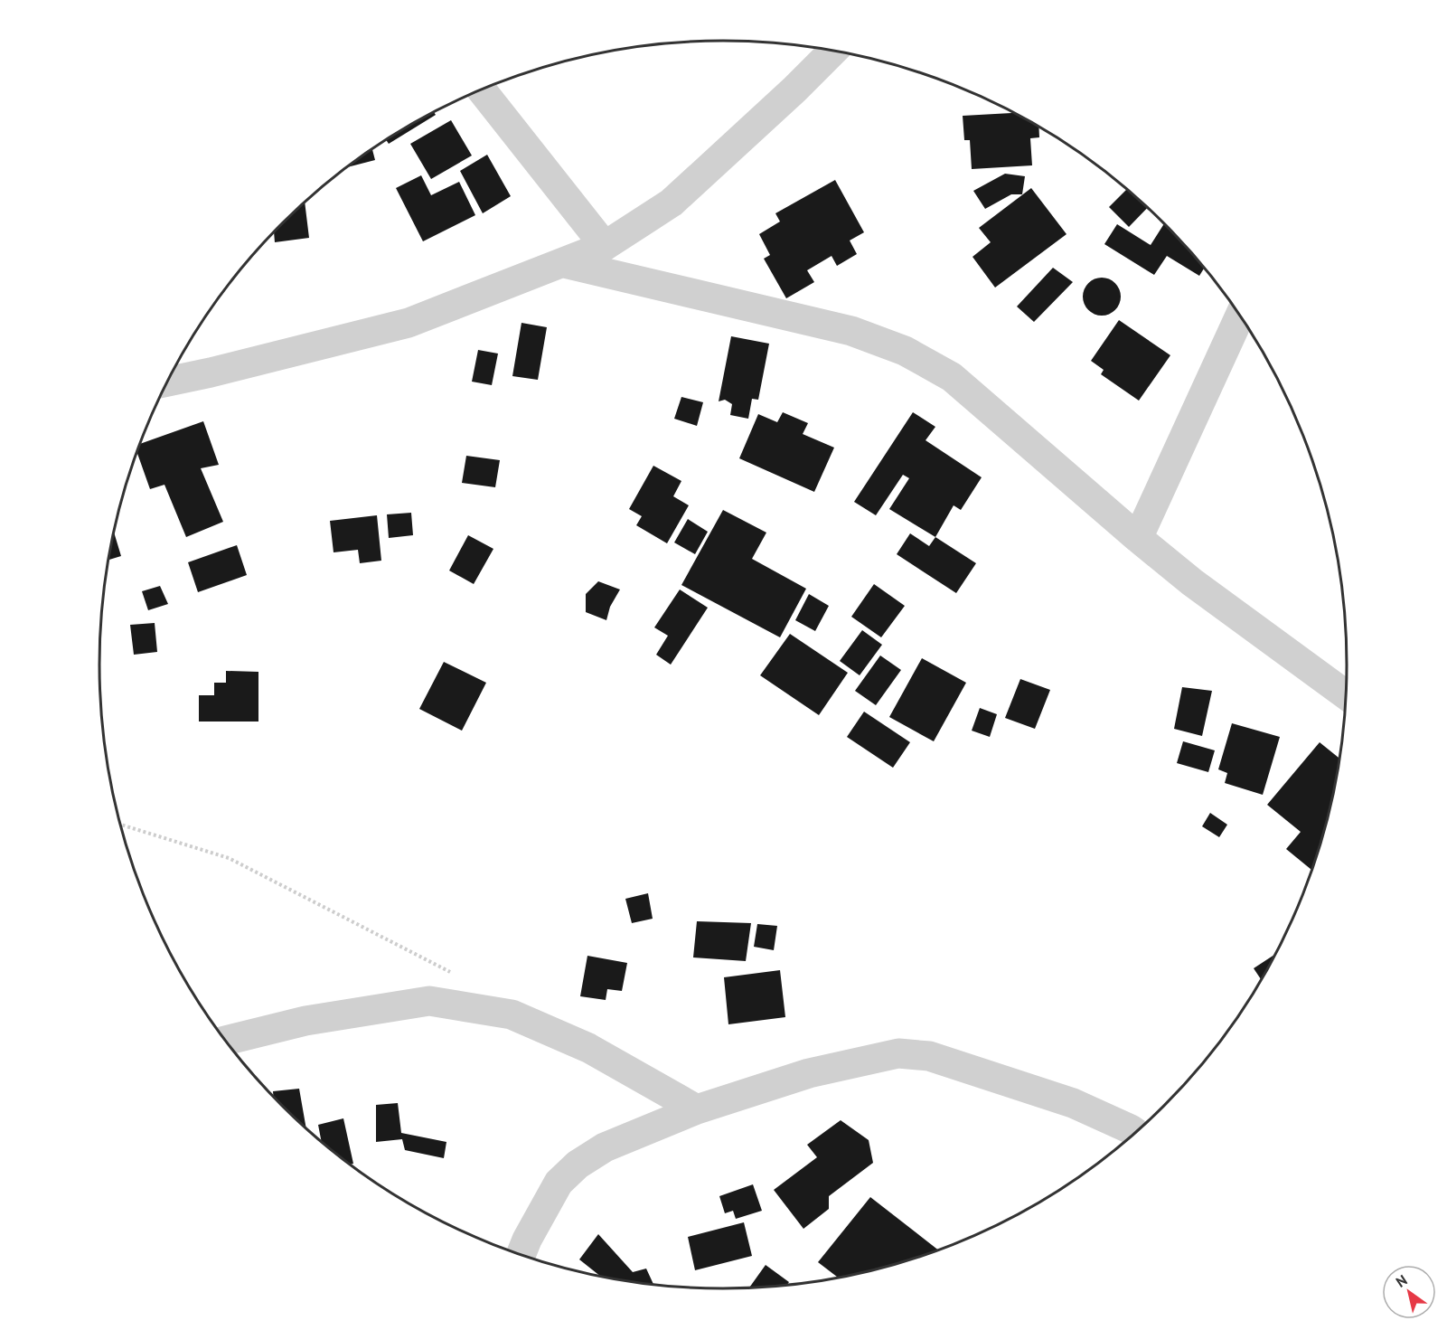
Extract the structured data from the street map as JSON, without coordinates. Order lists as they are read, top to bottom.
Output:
{
  "north": "top left"
}
